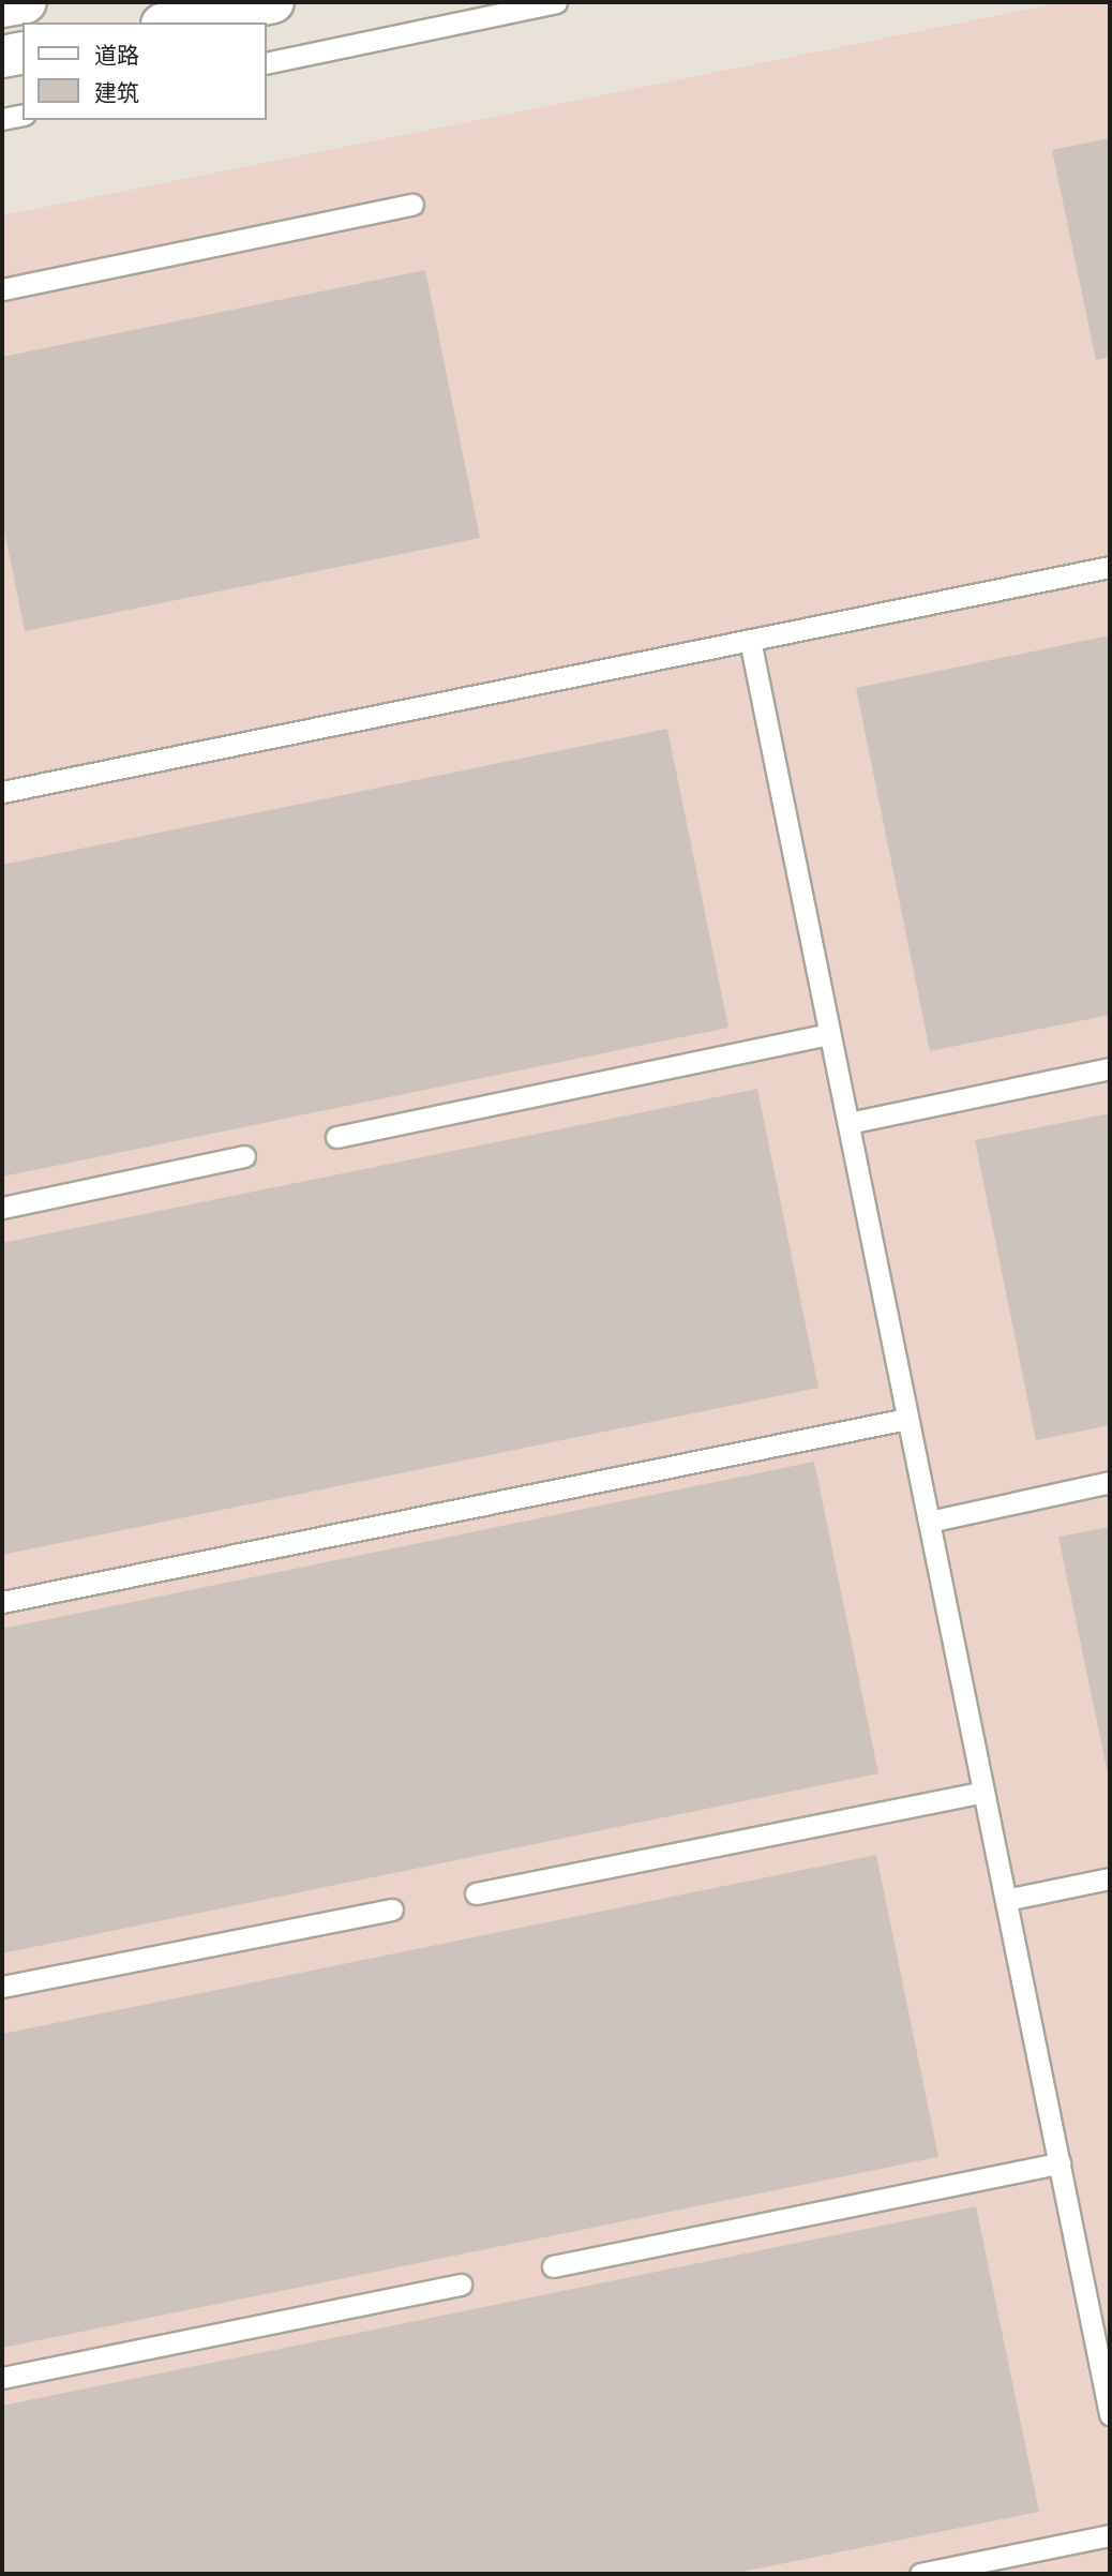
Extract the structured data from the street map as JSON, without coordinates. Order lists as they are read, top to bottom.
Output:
{
  "legend": ["道路", "建筑"]
}
